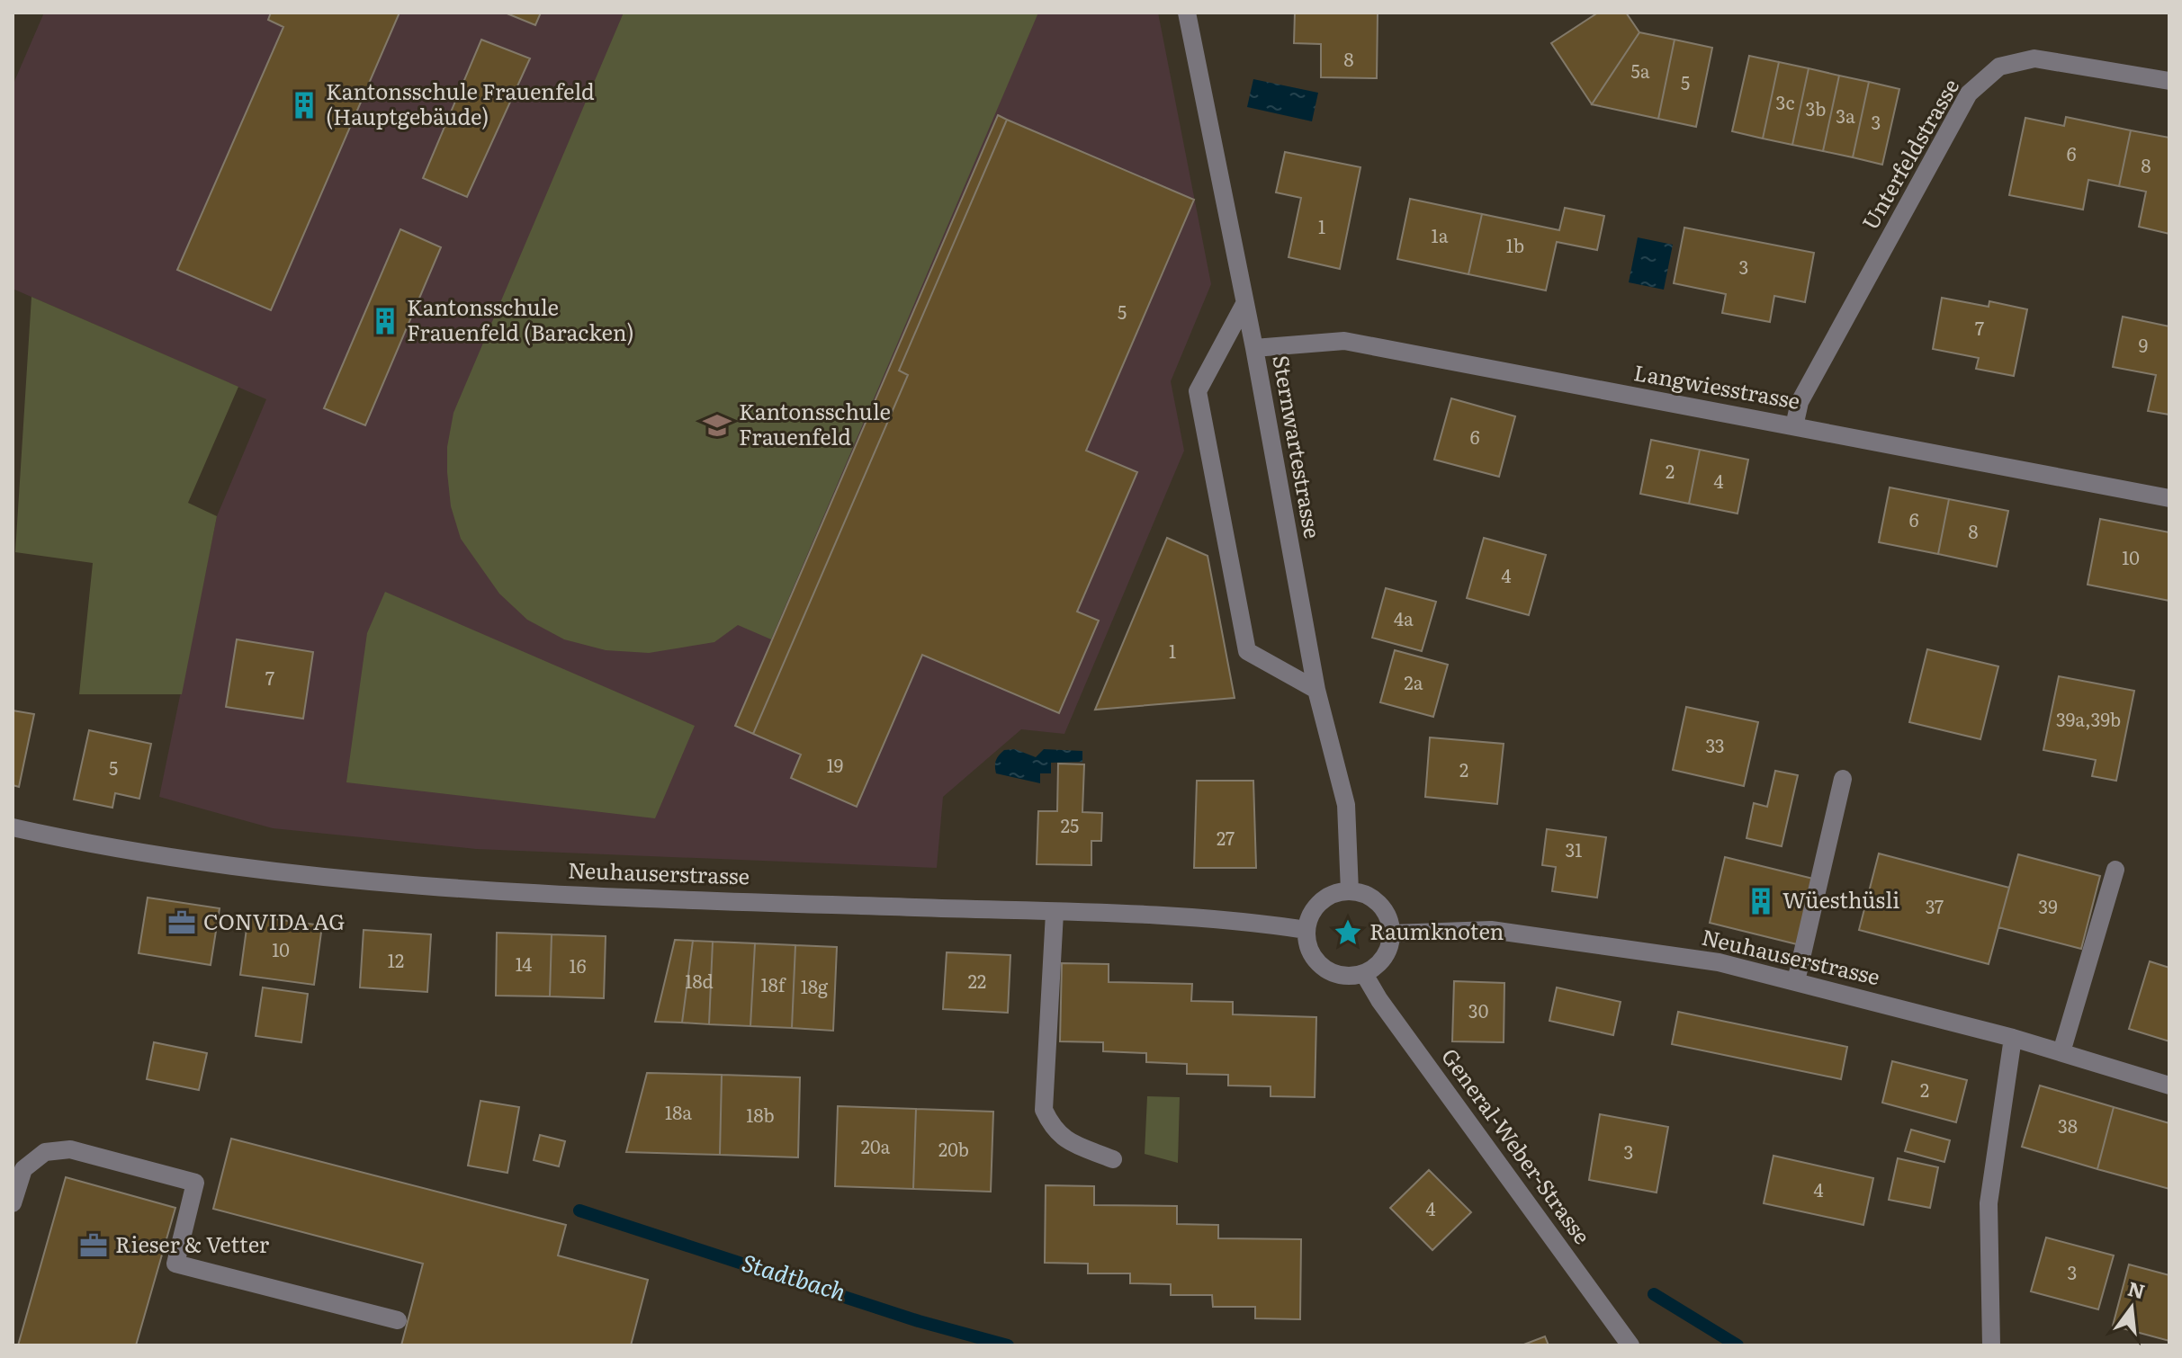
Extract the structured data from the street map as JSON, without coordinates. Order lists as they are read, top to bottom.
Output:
{
  "streets": {
    "street": [
      "Unterfeldstrasse",
      "Langwiesstrasse",
      "Sternwartestrasse",
      "Neuhauserstrasse",
      "General-Weber-Strasse"
    ]
  },
  "crossings": [
    ["Unterfeldstrasse", "Langwiesstrasse"],
    ["Langwiesstrasse", "Sternwartestrasse"],
    ["Sternwartestrasse", "Neuhauserstrasse"],
    ["Sternwartestrasse", "General-Weber-Strasse"],
    ["Neuhauserstrasse", "General-Weber-Strasse"]
  ],
  "water": ["Stadtbach"],
  "places": {
    "building": ["Kantonsschule Frauenfeld (Hauptgebäude)", "Kantonsschule Frauenfeld (Baracken)", "Wüesthüsli"],
    "school or university": ["Kantonsschule Frauenfeld"],
    "office": ["CONVIDA AG", "Rieser & Vetter"],
    "place": ["Raumknoten"]
  },
  "house_numbers": [
    "8",
    "5a",
    "5",
    "3c",
    "3b",
    "3a",
    "3",
    "6",
    "8",
    "1",
    "1a",
    "1b",
    "3",
    "5",
    "7",
    "9",
    "6",
    "2",
    "4",
    "6",
    "8",
    "10",
    "4",
    "4a",
    "1",
    "7",
    "2a",
    "39a,39b",
    "33",
    "19",
    "5",
    "2",
    "25",
    "27",
    "31",
    "37",
    "39",
    "10",
    "12",
    "14",
    "16",
    "18d",
    "22",
    "18f",
    "18g",
    "30",
    "2",
    "18a",
    "18b",
    "38",
    "20a",
    "20b",
    "3",
    "4",
    "4",
    "3"
  ],
  "north": "top"
}
